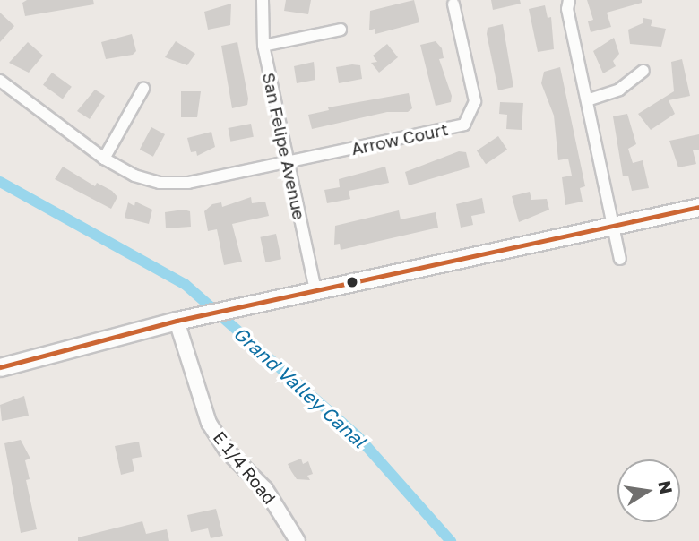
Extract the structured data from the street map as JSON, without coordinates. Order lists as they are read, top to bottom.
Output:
{
  "streets": {
    "street": ["Arrow Court", "San Felipe Avenue", "E 1/4 Road"]
  },
  "crossings": [
    ["Arrow Court", "San Felipe Avenue"]
  ],
  "water": ["Grand Valley Canal"],
  "north": "right"
}
